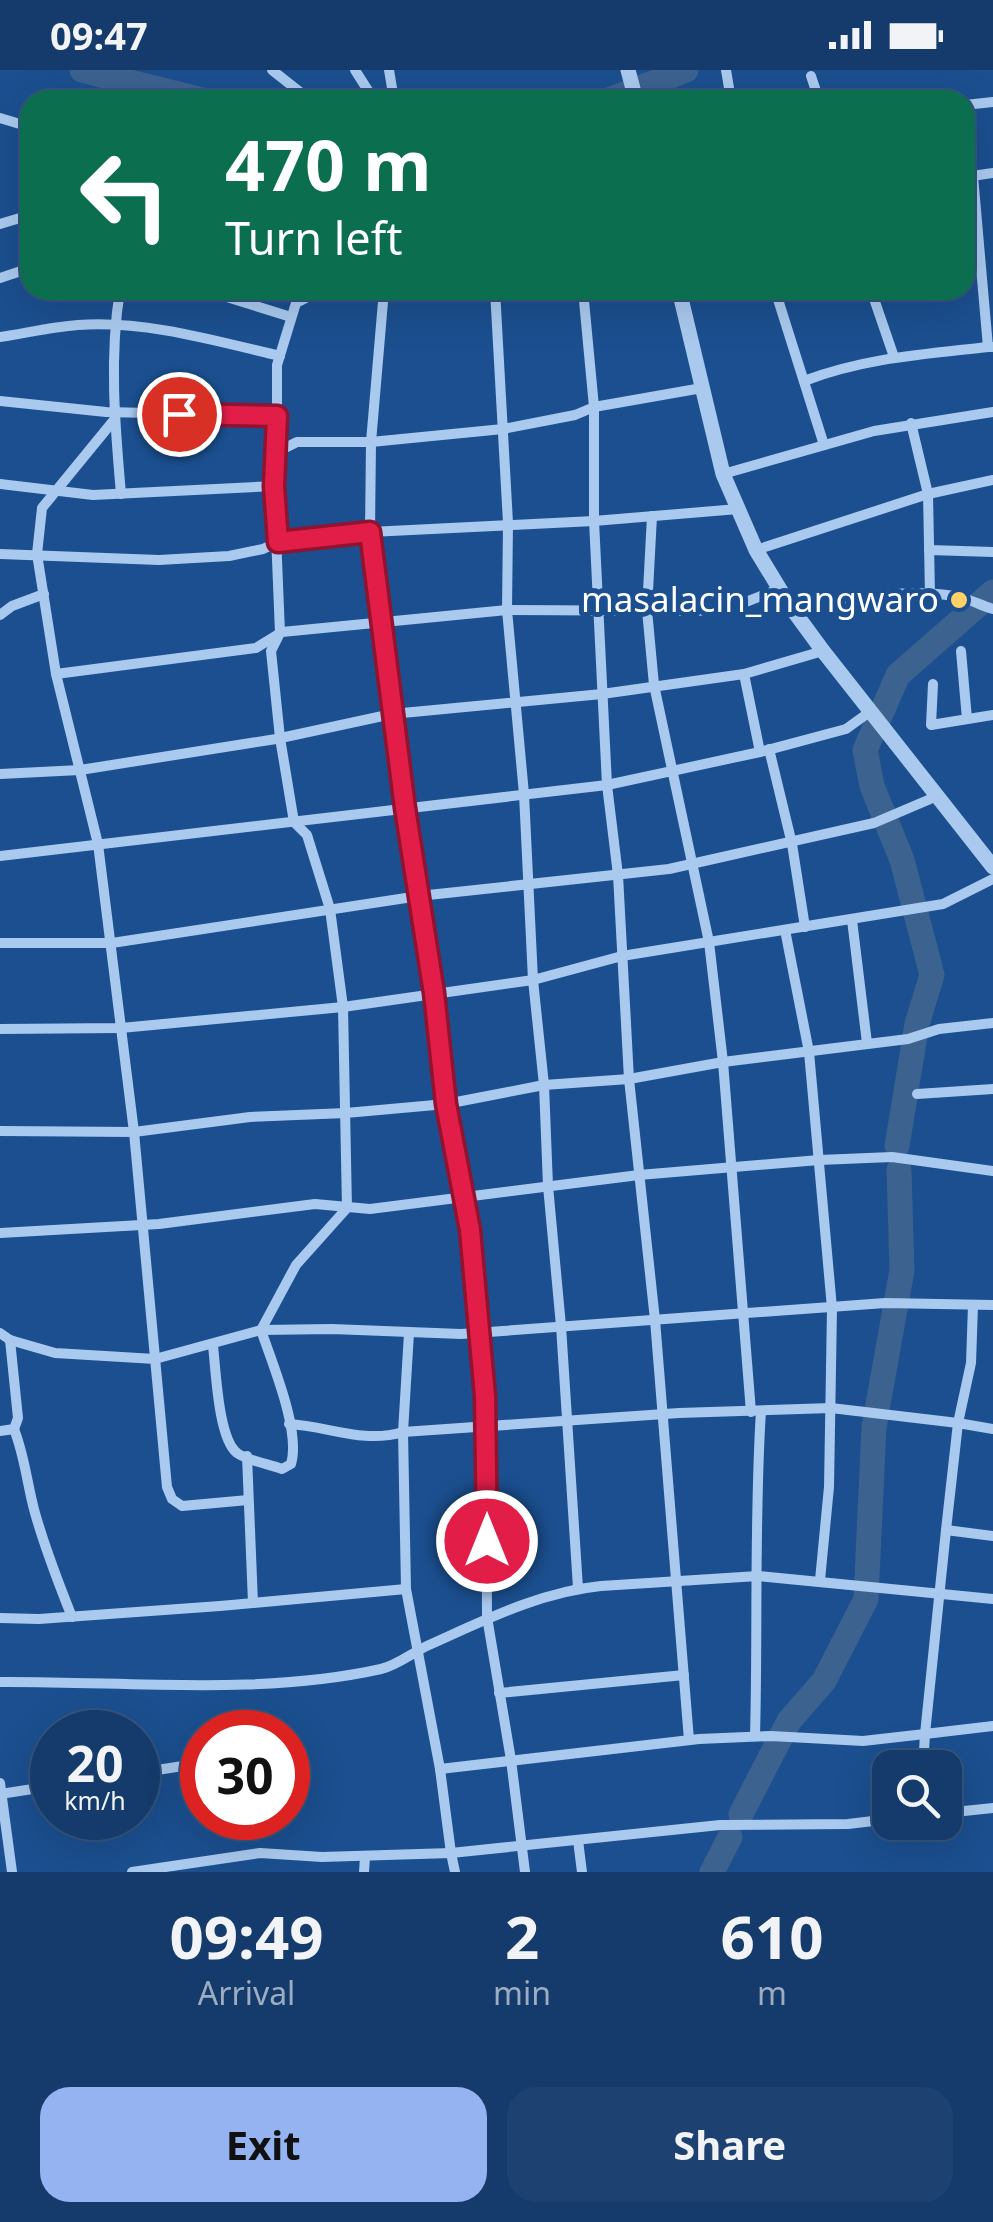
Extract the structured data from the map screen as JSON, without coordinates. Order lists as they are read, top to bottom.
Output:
{
  "places": ["masalacin_mangwaro"],
  "page": {
    "status": "09:47",
    "turn": ["470 m", "Turn left"],
    "speed": "20 km/h",
    "limit": "30",
    "eta": [
      "09:49",
      "Arrival",
      "2",
      "min",
      "610",
      "m"
    ],
    "buttons": ["Exit", "Share"]
  }
}
